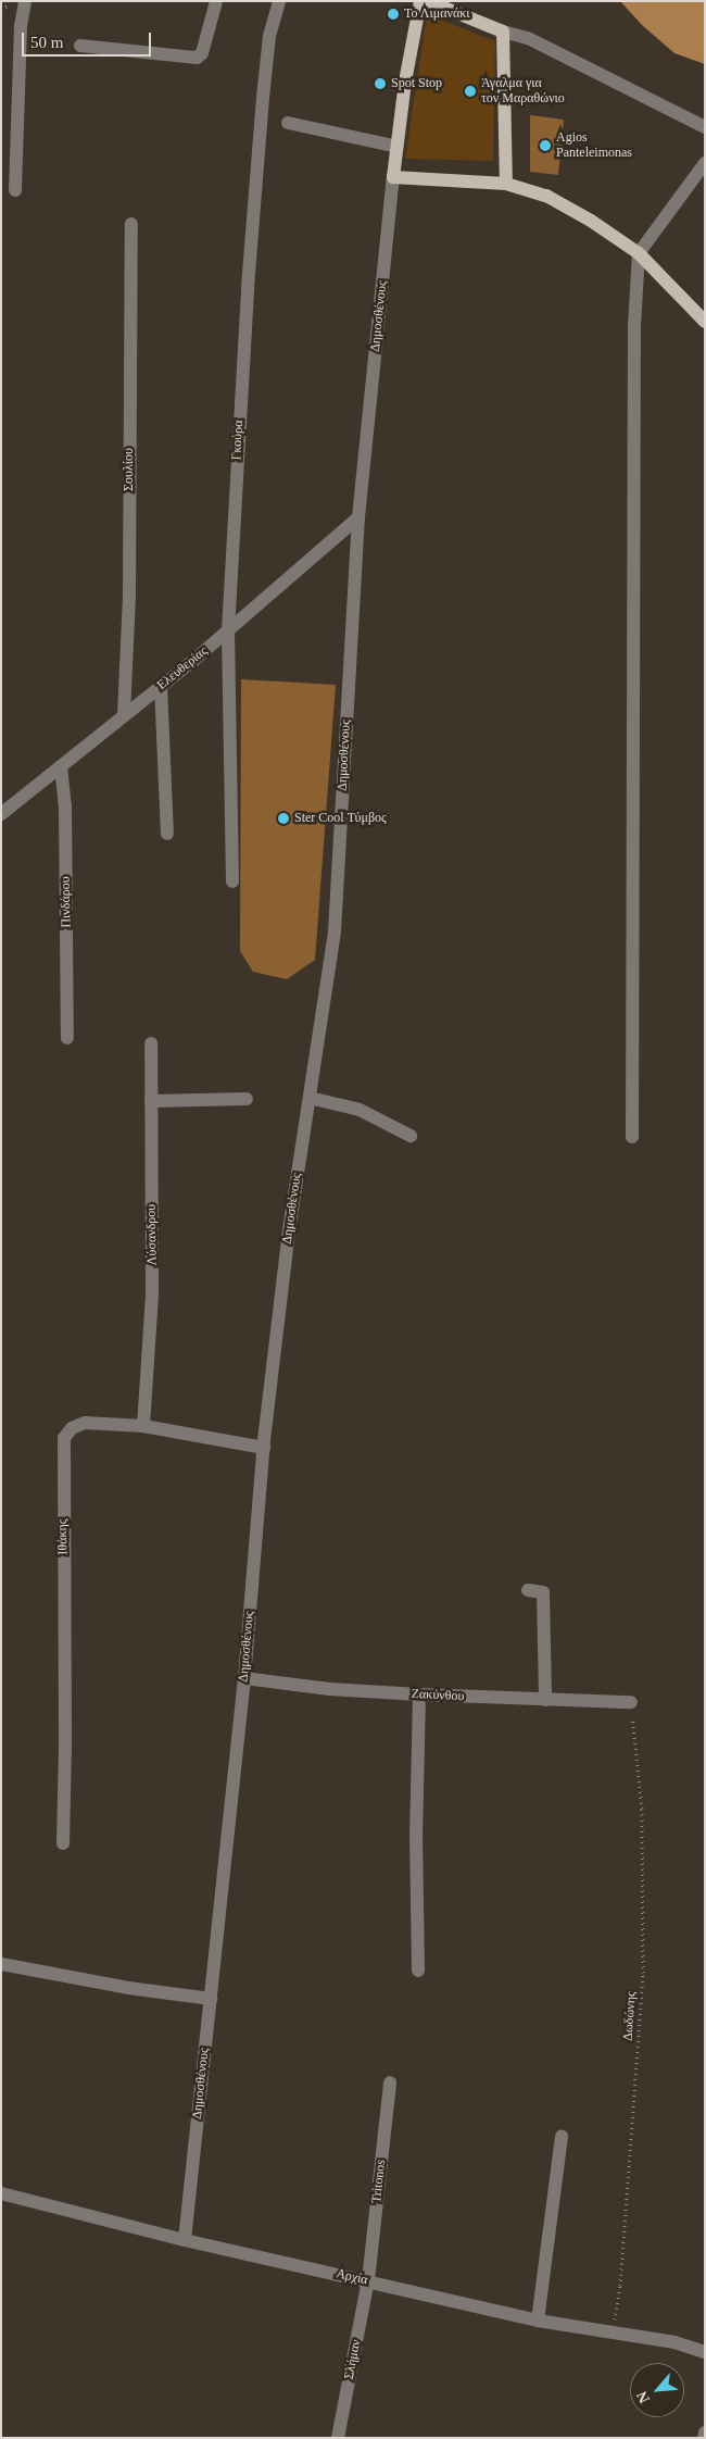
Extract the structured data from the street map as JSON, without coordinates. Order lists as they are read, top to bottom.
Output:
{
  "streets": {
    "street": [
      "Δημοσθένους",
      "Γκούρα",
      "Σουλίου",
      "Ελευθερίας",
      "Πινδάρου",
      "Λύσανδρου",
      "Ιθάκης",
      "Ζακύνθου",
      "Tritonos",
      "Αρχία",
      "Σλήμαν"
    ],
    "path": ["Δωδώνης"]
  },
  "crossings": [
    ["Δημοσθένους", "Ελευθερίας"],
    ["Δημοσθένους", "Ιθάκης"],
    ["Δημοσθένους", "Ζακύνθου"],
    ["Δημοσθένους", "Αρχία"],
    ["Γκούρα", "Ελευθερίας"],
    ["Σουλίου", "Ελευθερίας"],
    ["Ελευθερίας", "Πινδάρου"],
    ["Λύσανδρου", "Ιθάκης"],
    ["Ζακύνθου", "Δωδώνης"],
    ["Δωδώνης", "Αρχία"],
    ["Tritonos", "Αρχία"],
    ["Tritonos", "Σλήμαν"],
    ["Αρχία", "Σλήμαν"]
  ],
  "places": [
    "Το Λιμανάκι",
    "Spot Stop",
    "Άγαλμα για τον Μαραθώνιο",
    "Agios Panteleimonas",
    "Ster Cool Τύμβος"
  ],
  "scale_bar": "50 m",
  "north": "bottom left"
}
